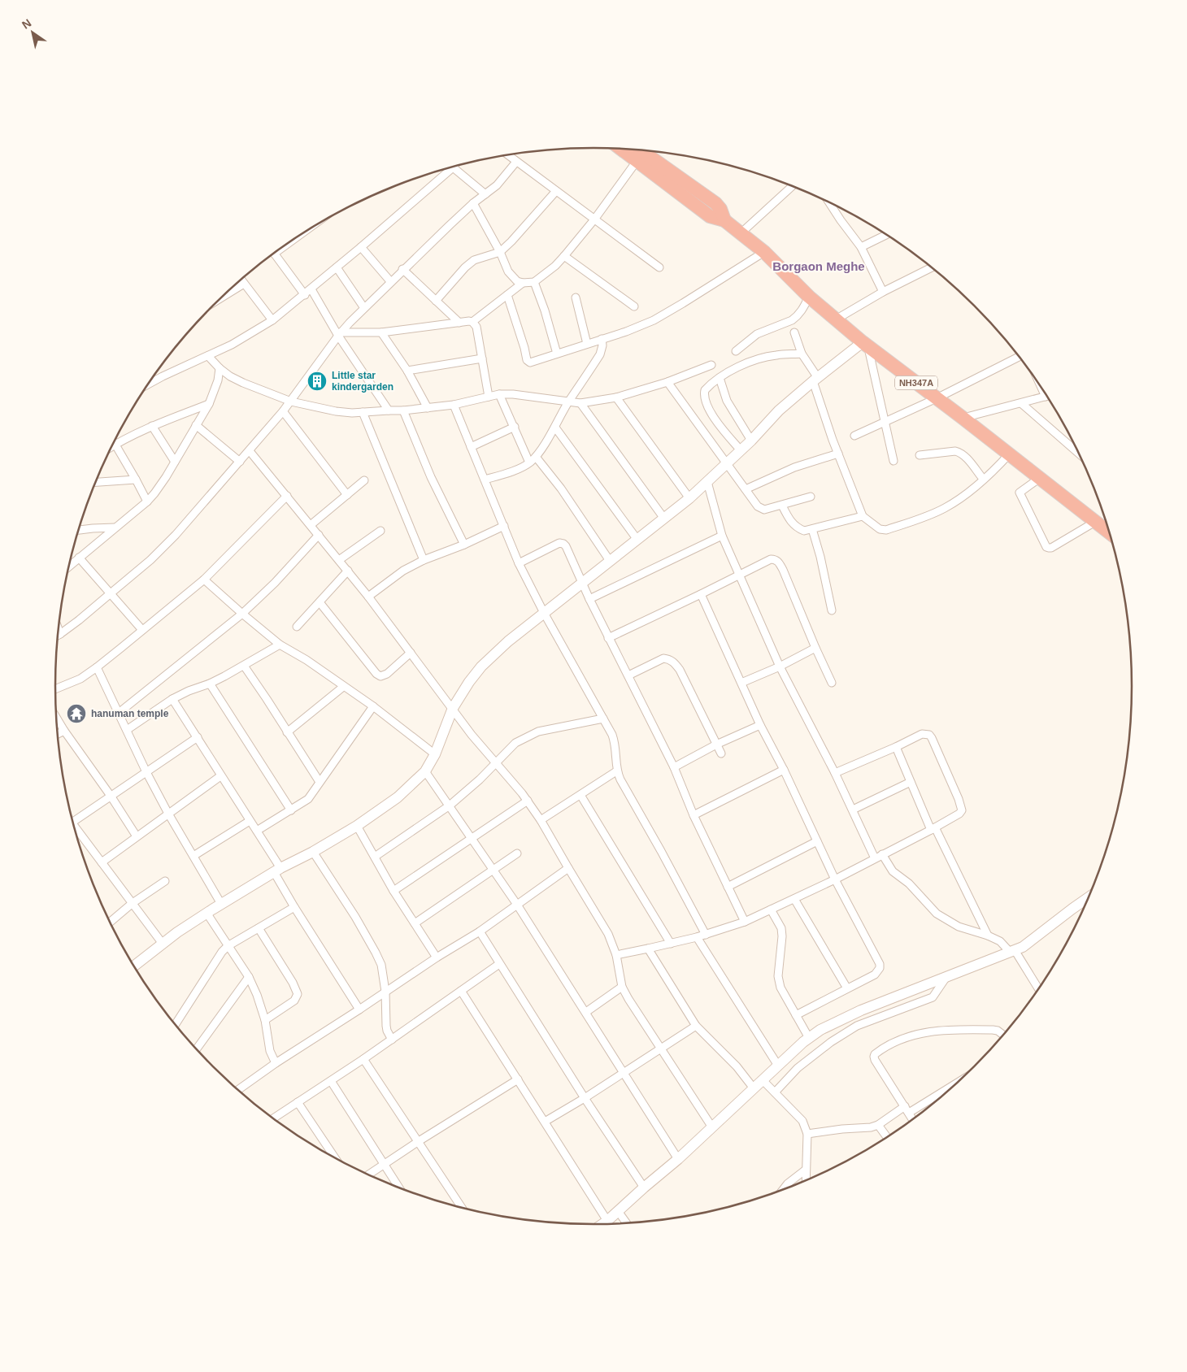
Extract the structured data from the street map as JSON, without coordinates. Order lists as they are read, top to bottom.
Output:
{
  "streets": {
    "highway": ["NH347A"]
  },
  "districts": ["Borgaon Meghe"],
  "places": {
    "building": ["Little star kindergarden"],
    "temple": ["hanuman temple"]
  },
  "north": "top left"
}
